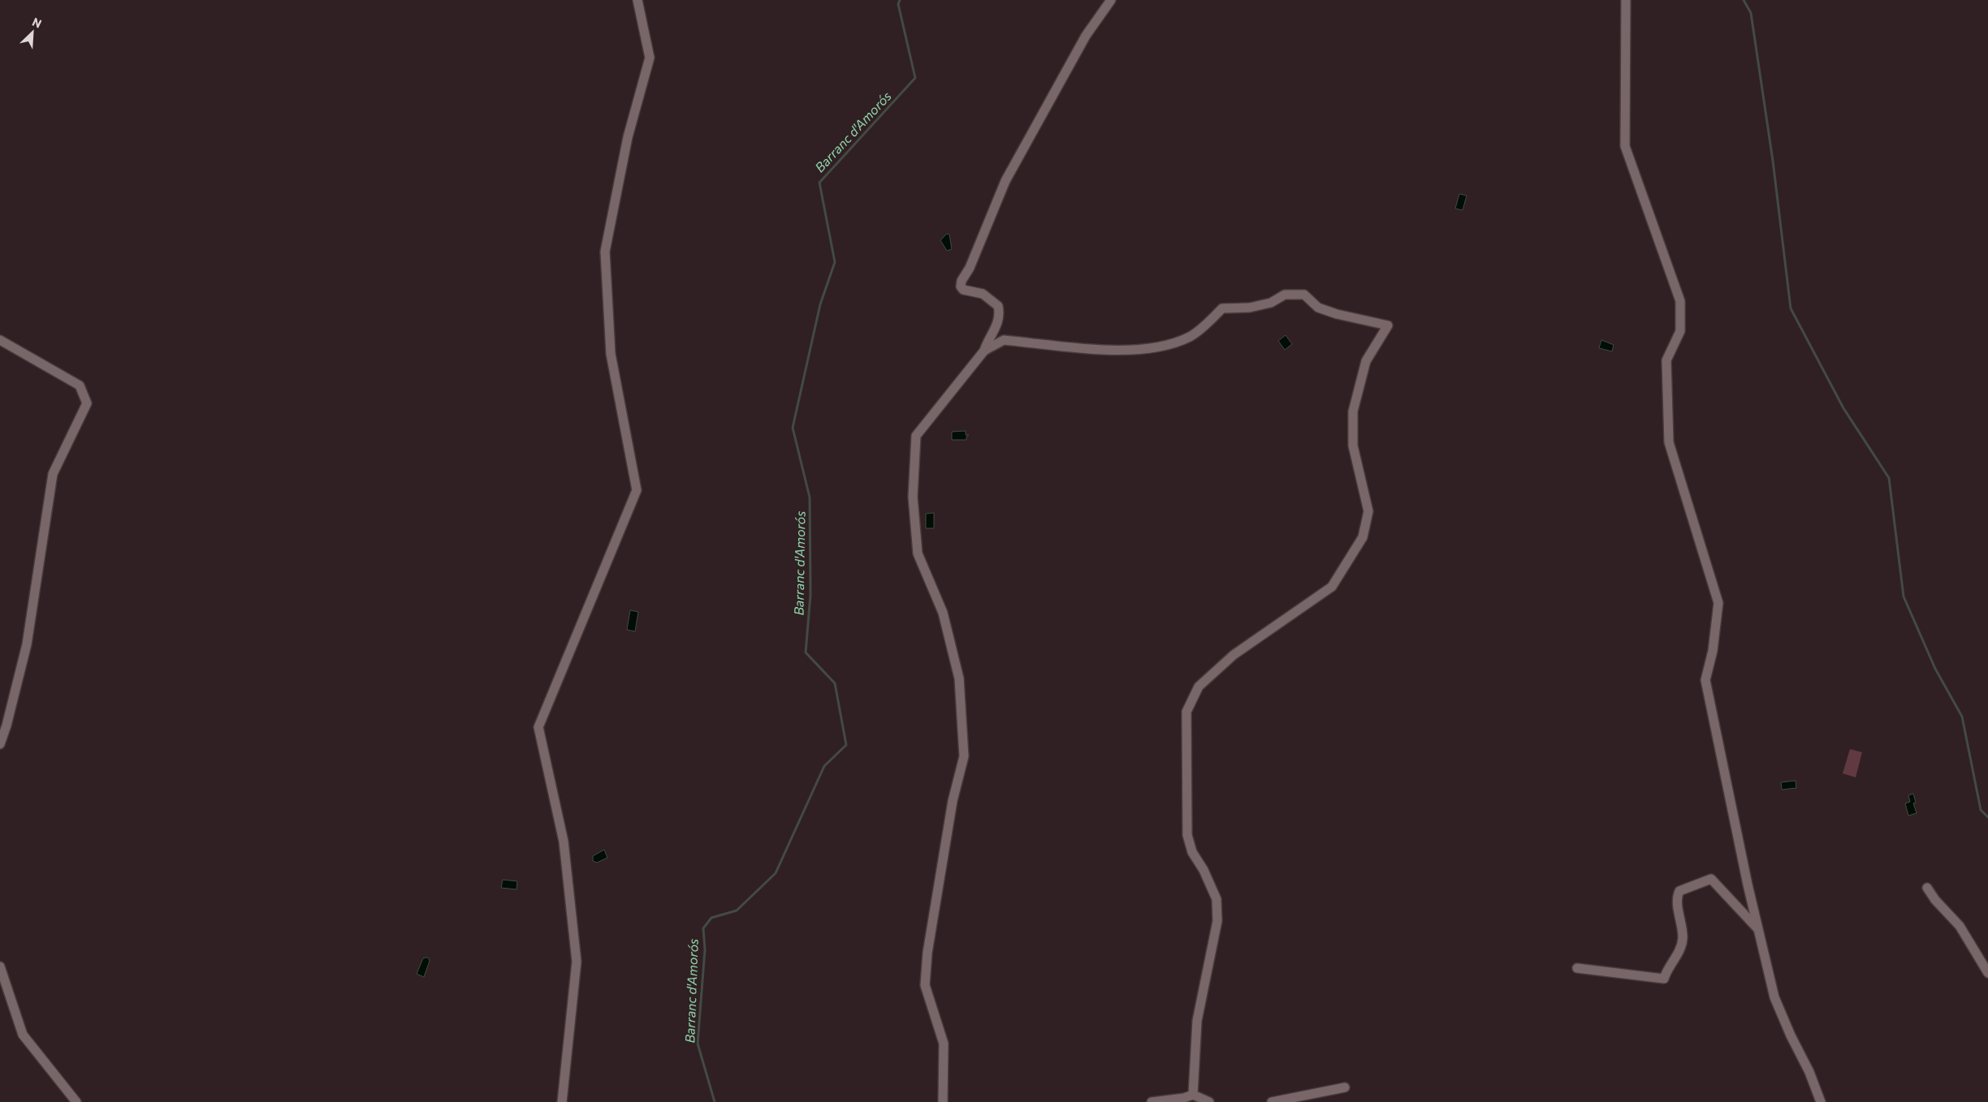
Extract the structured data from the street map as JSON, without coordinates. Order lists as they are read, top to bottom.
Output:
{
  "water": ["Barranc d'Amorós"],
  "north": "top right"
}
